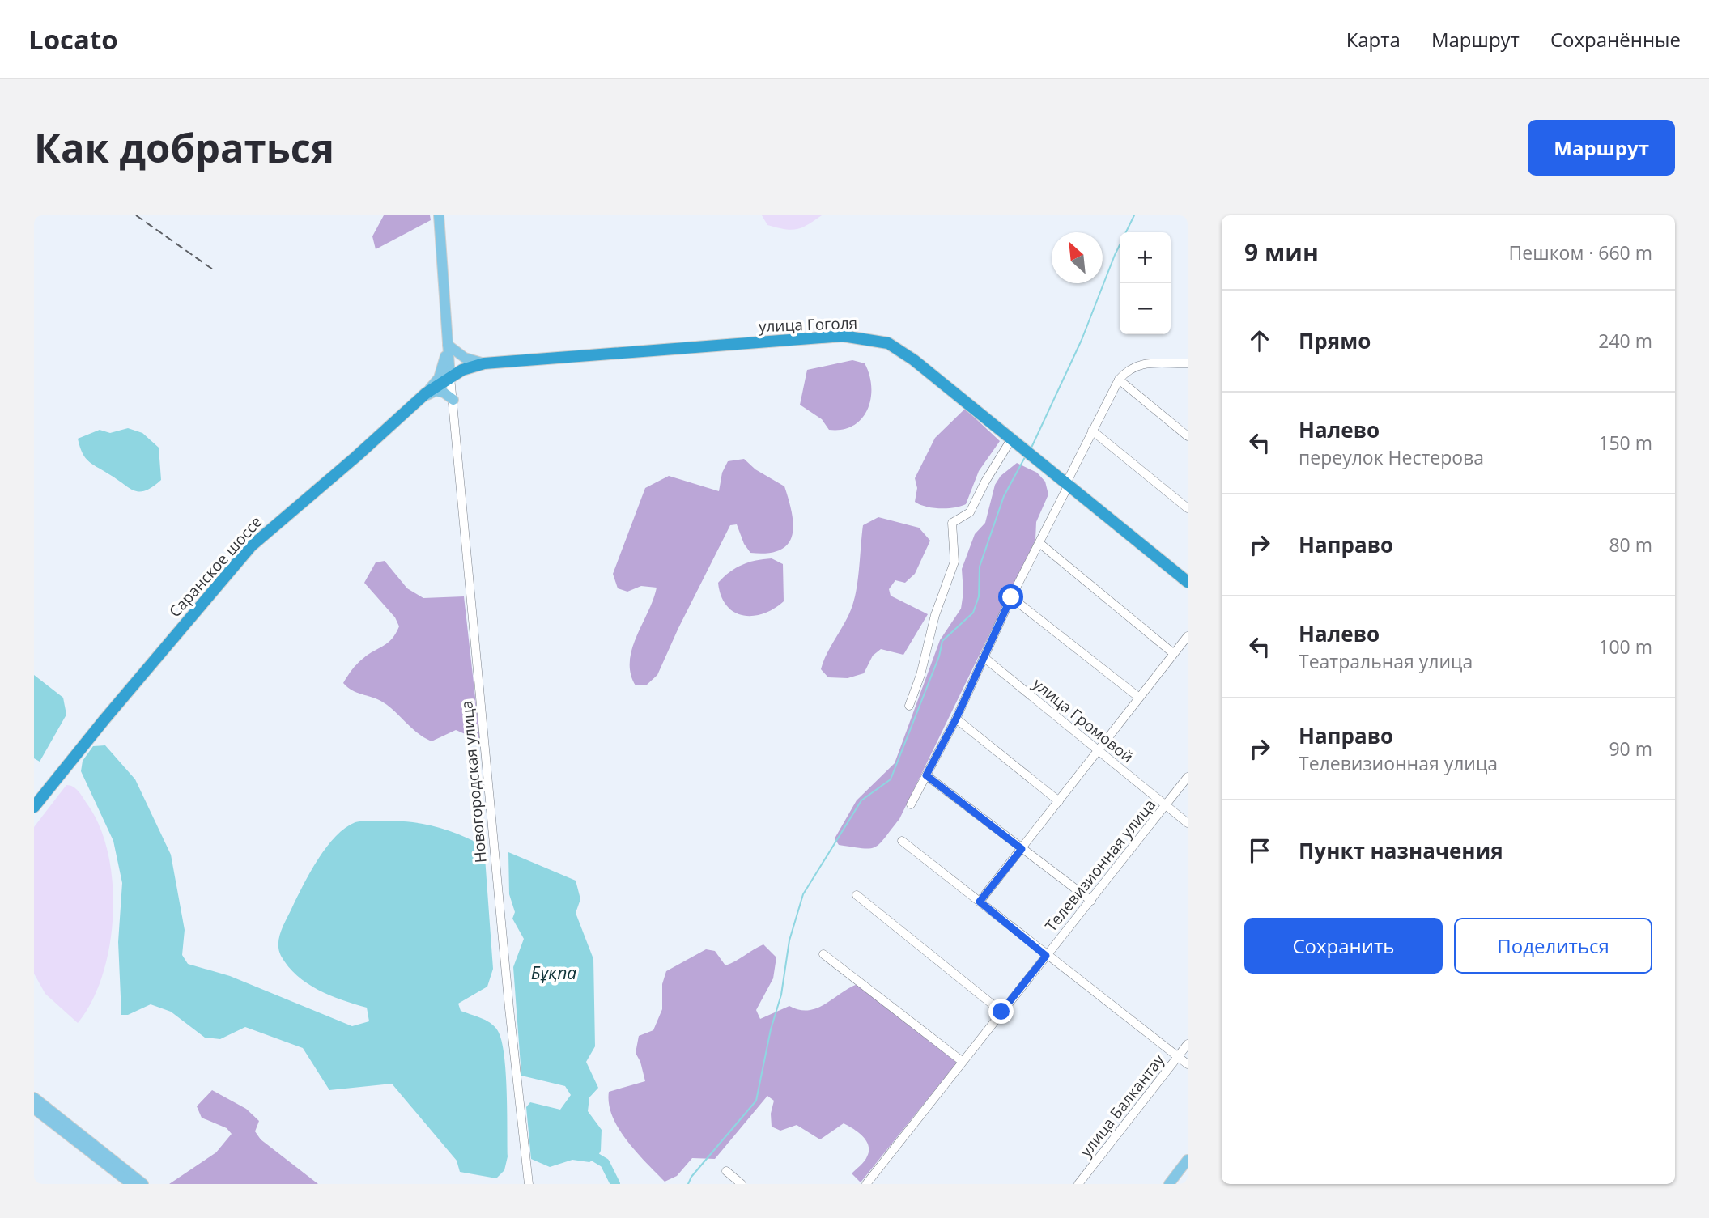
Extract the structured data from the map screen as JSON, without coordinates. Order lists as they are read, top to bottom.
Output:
{
  "streets": {
    "highway": ["улица Гоголя", "Саранское шоссе"],
    "street": [
      "улица Громовой",
      "Новогородская улица",
      "Телевизионная улица",
      "улица Балкантау"
    ]
  },
  "crossings": [
    ["улица Гоголя", "Саранское шоссе"],
    ["улица Гоголя", "Новогородская улица"],
    ["Саранское шоссе", "Новогородская улица"],
    ["улица Громовой", "Телевизионная улица"]
  ],
  "water": ["Бұқпа"],
  "north": "top left",
  "page": {
    "header": "Locato",
    "nav": ["Карта", "Маршрут", "Сохранённые"],
    "buttons": [
      "Маршрут",
      ["Сохранить", "Поделиться"]
    ],
    "title": "Как добраться",
    "heading": ["9 мин", "Пешком · 660 m"],
    "map_buttons": ["+", "−"],
    "list": [
      ["Прямо", "240 m"],
      ["Налево", "переулок Нестерова", "150 m"],
      ["Направо", "80 m"],
      ["Налево", "Театральная улица", "100 m"],
      ["Направо", "Телевизионная улица", "90 m"],
      "Пункт назначения"
    ]
  }
}
